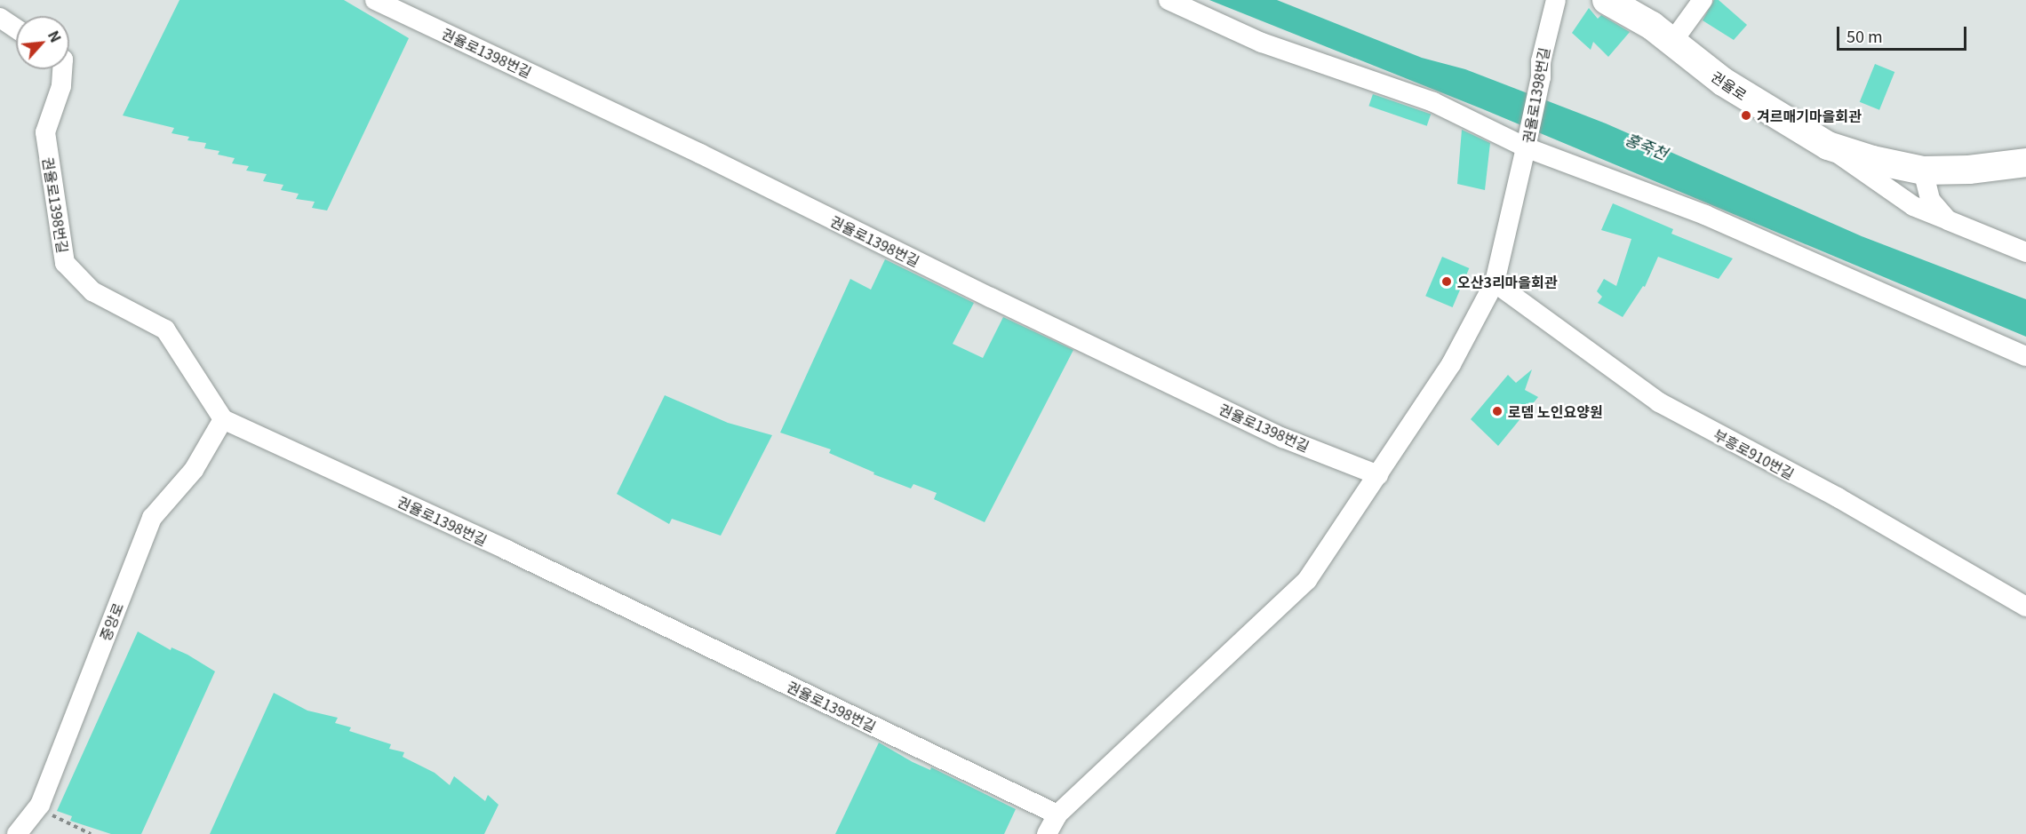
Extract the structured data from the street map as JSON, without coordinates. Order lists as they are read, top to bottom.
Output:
{
  "streets": {
    "main road": ["권율로"],
    "street": ["권율로1398번길", "부흥로910번길", "중앙로"]
  },
  "crossings": [
    ["권율로1398번길", "부흥로910번길"],
    ["권율로1398번길", "중앙로"]
  ],
  "water": ["홍죽천"],
  "places": ["겨르매기마을회관", "오산3리마을회관", "로뎀 노인요양원"],
  "scale_bar": "50 m",
  "north": "top right"
}
